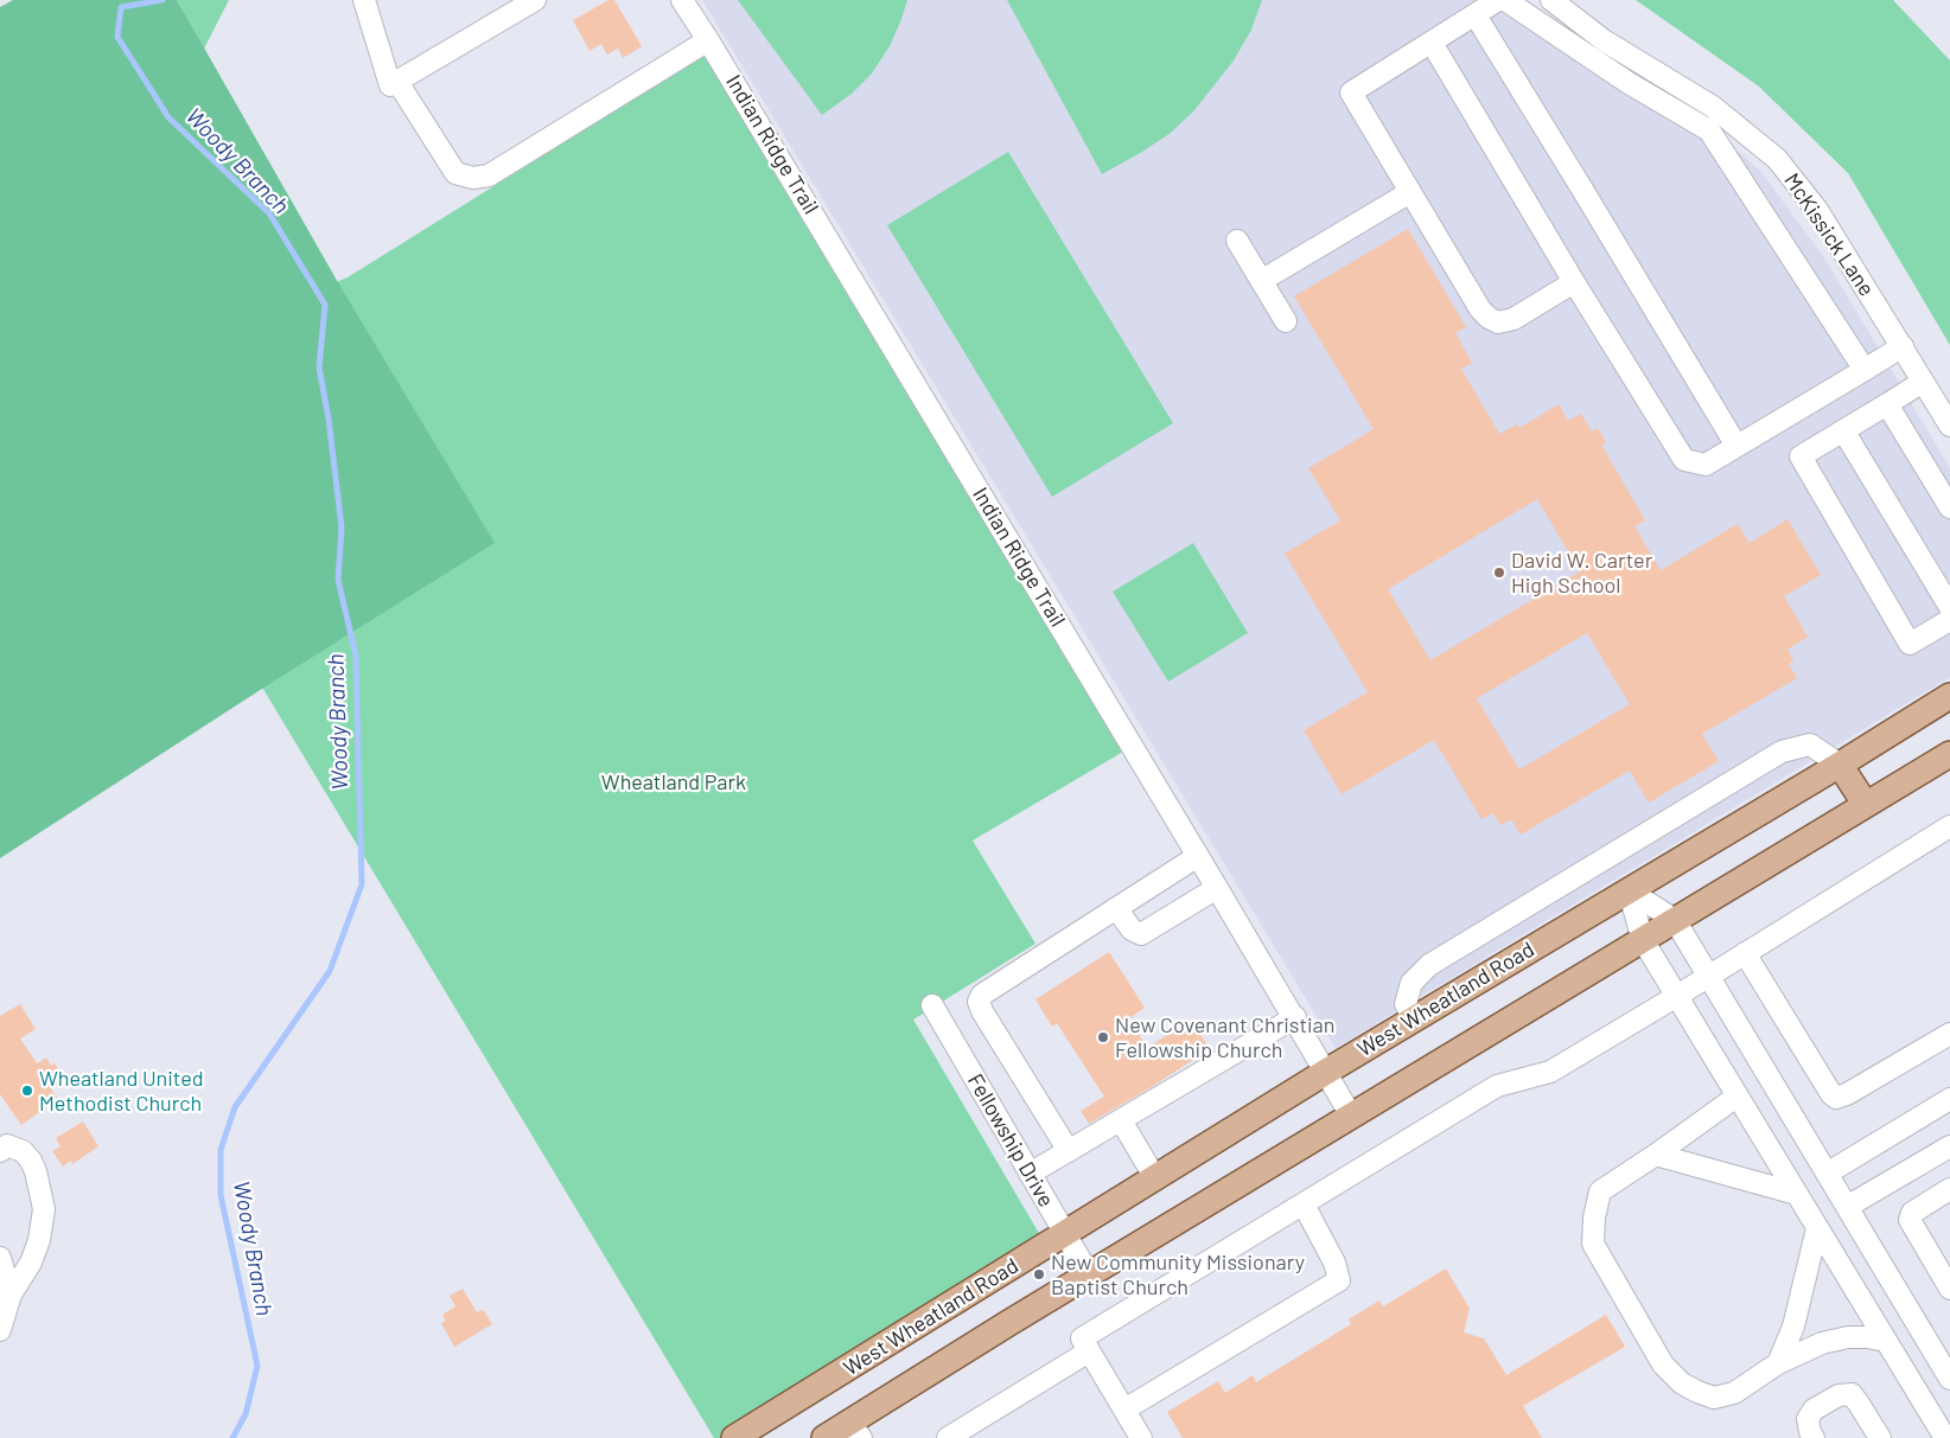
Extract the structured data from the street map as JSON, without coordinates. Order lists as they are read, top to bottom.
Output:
{
  "streets": {
    "main road": ["West Wheatland Road"],
    "street": ["Indian Ridge Trail", "McKissick Lane", "Fellowship Drive"]
  },
  "crossings": [
    ["Indian Ridge Trail", "West Wheatland Road"],
    ["West Wheatland Road", "Fellowship Drive"]
  ],
  "water": ["Woody Branch"],
  "parks": ["Wheatland Park"],
  "places": [
    "David W. Carter High School",
    "New Covenant Christian Fellowship Church",
    "Wheatland United Methodist Church",
    "New Community Missionary Baptist Church"
  ]
}
